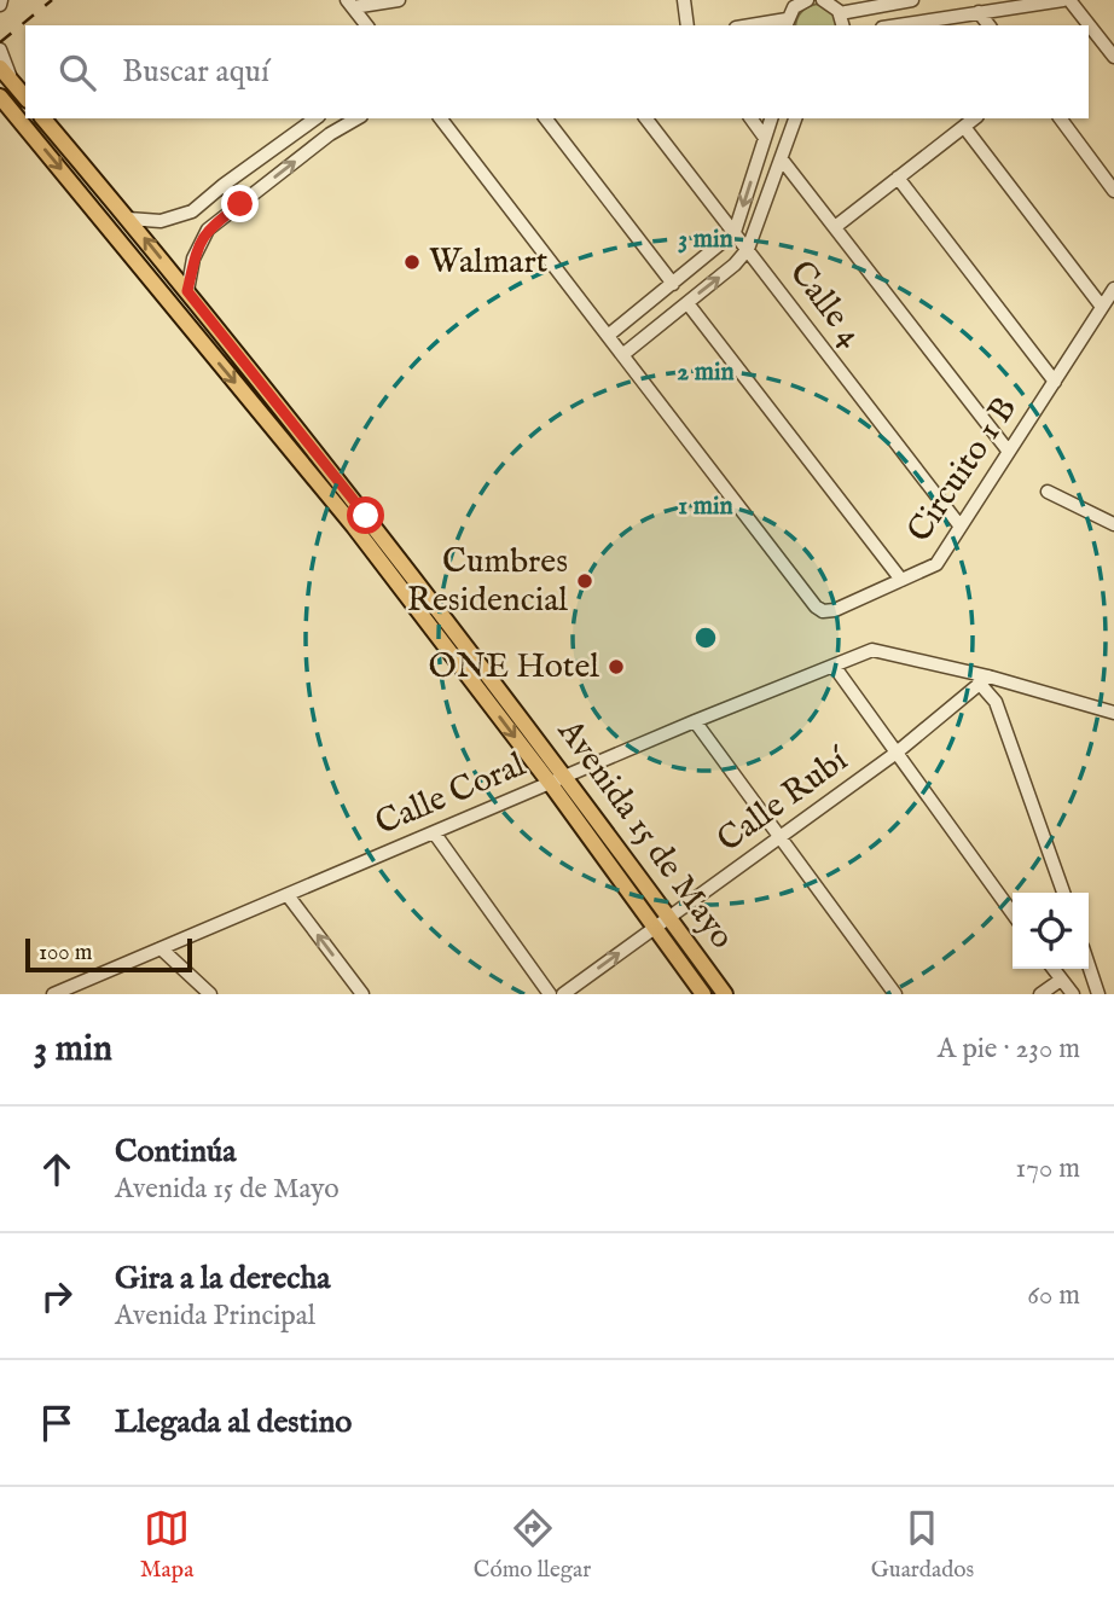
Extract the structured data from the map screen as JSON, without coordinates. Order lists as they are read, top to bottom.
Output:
{
  "streets": {
    "main road": ["Avenida 15 de Mayo"],
    "street": [
      "Calle 4",
      "Circuito 1 B",
      "Calle Coral",
      "Calle Rubí"
    ]
  },
  "crossings": [
    ["Calle 4", "Circuito 1 B"],
    ["Calle Coral", "Calle Rubí"],
    ["Calle Coral", "Avenida 15 de Mayo"],
    ["Calle Rubí", "Avenida 15 de Mayo"]
  ],
  "places": ["Walmart", "Cumbres Residencial", "ONE Hotel"],
  "scale_bar": "100 m",
  "page": {
    "search": "Buscar aquí",
    "scale": "100 m",
    "heading": ["3 min", "A pie · 230 m"],
    "list": [
      ["Continúa", "Avenida 15 de Mayo", "170 m"],
      ["Gira a la derecha", "Avenida Principal", "60 m"],
      "Llegada al destino"
    ],
    "nav": ["Mapa", "Cómo llegar", "Guardados"]
  },
  "rings": ["3 min", "2 min", "1 min"]
}
